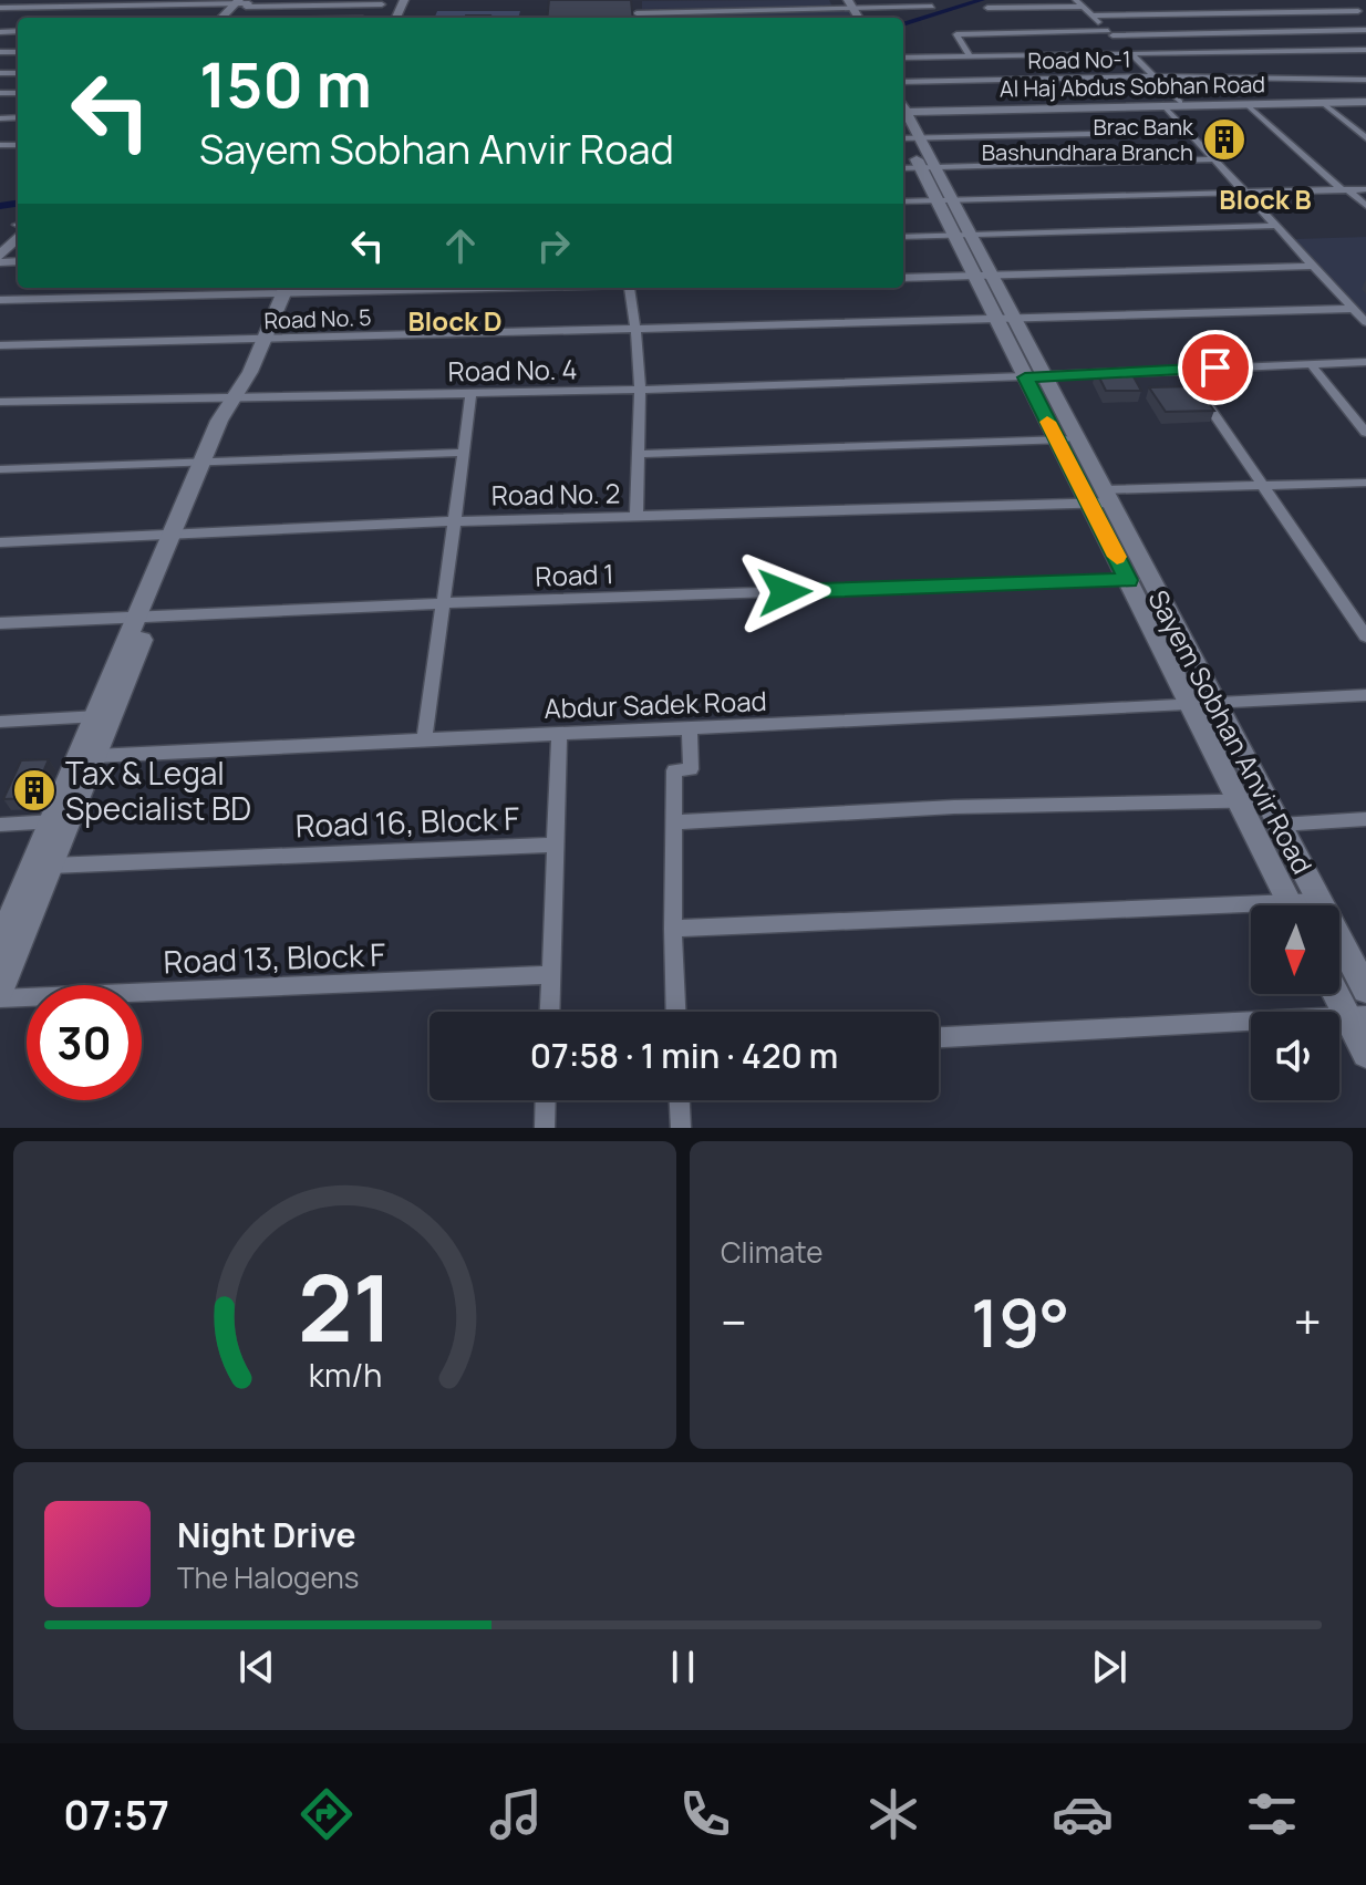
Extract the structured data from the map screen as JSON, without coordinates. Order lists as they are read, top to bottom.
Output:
{
  "streets": {
    "street": [
      "Road No-1",
      "Al Haj Abdus Sobhan Road",
      "Road No. 5",
      "Road No. 4",
      "Road No. 2",
      "Road 1",
      "Abdur Sadek Road",
      "Sayem Sobhan Anvir Road",
      "Road 16, Block F",
      "Road 13, Block F"
    ]
  },
  "crossings": [
    ["Road No. 5", "Sayem Sobhan Anvir Road"],
    ["Road No. 4", "Sayem Sobhan Anvir Road"],
    ["Road No. 2", "Sayem Sobhan Anvir Road"],
    ["Road 1", "Sayem Sobhan Anvir Road"],
    ["Abdur Sadek Road", "Sayem Sobhan Anvir Road"]
  ],
  "districts": ["Block B", "Block D"],
  "places": {
    "building": ["Brac Bank Bashundhara Branch", "Tax & Legal Specialist BD"]
  },
  "north": "bottom",
  "page": {
    "turn": ["150 m", "Sayem Sobhan Anvir Road"],
    "limit": "30",
    "trip": "07:58 · 1 min · 420 m",
    "tile": "Climate",
    "heat": ["−", "19°", "+"],
    "song": ["Night Drive", "The Halogens"],
    "tabs": "07:57",
    "gauge": ["21", "km/h"]
  }
}
